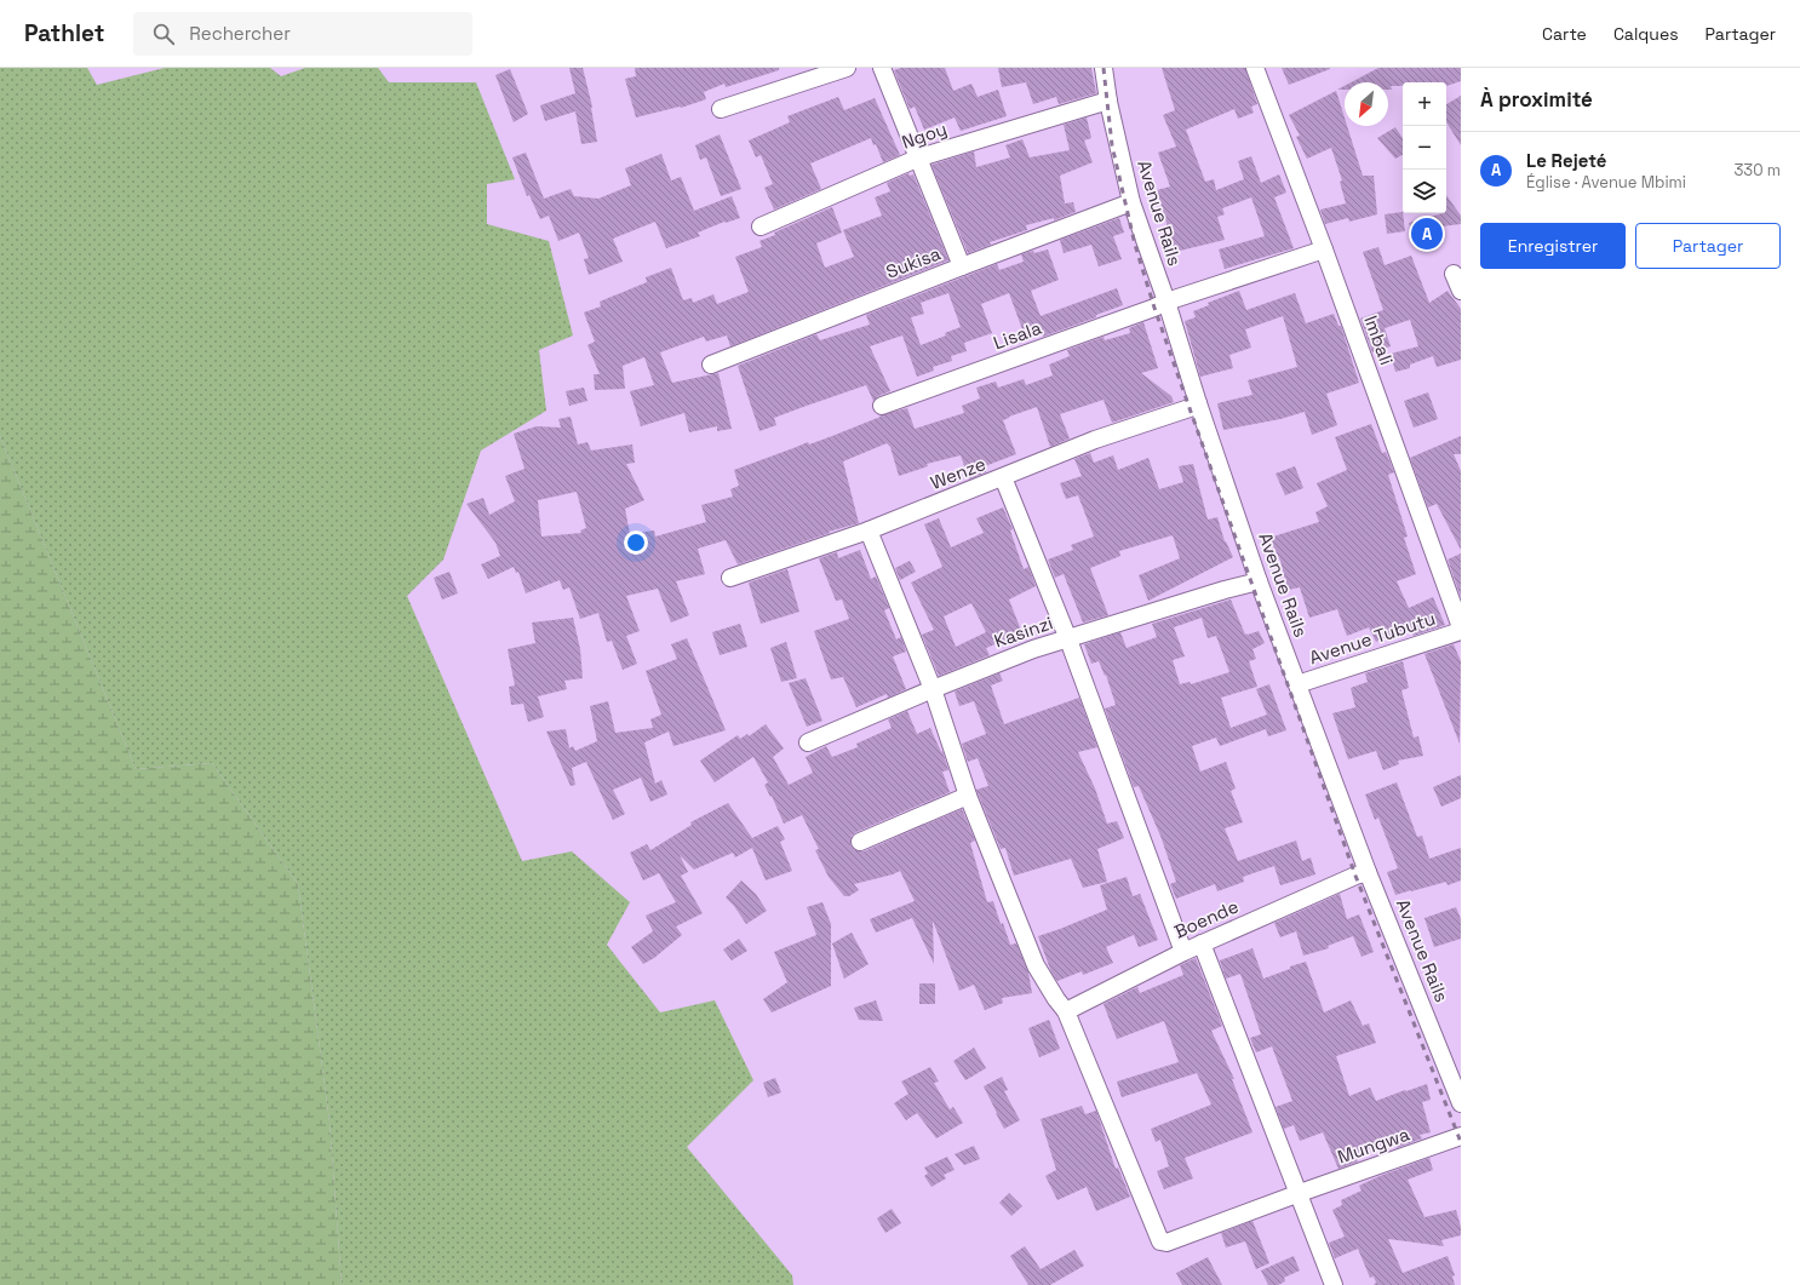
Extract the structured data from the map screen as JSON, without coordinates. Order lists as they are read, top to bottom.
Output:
{
  "streets": {
    "street": [
      "Ngoy",
      "Avenue Rails",
      "Sukisa",
      "Lisala",
      "Imbali",
      "Wenze",
      "Kasinzi",
      "Avenue Tubutu",
      "Boende",
      "Mungwa"
    ]
  },
  "crossings": [
    ["Ngoy", "Avenue Rails"],
    ["Avenue Rails", "Sukisa"],
    ["Avenue Rails", "Lisala"],
    ["Avenue Rails", "Wenze"],
    ["Avenue Rails", "Kasinzi"],
    ["Avenue Rails", "Avenue Tubutu"],
    ["Avenue Rails", "Boende"],
    ["Lisala", "Imbali"],
    ["Imbali", "Avenue Tubutu"],
    ["Boende", "Mungwa"]
  ],
  "north": "bottom left",
  "page": {
    "header": "Pathlet",
    "search": "Rechercher",
    "nav": ["Carte", "Calques", "Partager"],
    "heading": "À proximité",
    "map_buttons": ["+", "−"],
    "list": [
      {
        "mark": "A",
        "name": "Le Rejeté",
        "note": "Église · Avenue Mbimi",
        "value": "330 m"
      }
    ],
    "buttons": ["Enregistrer", "Partager"],
    "pins": "A"
  }
}
